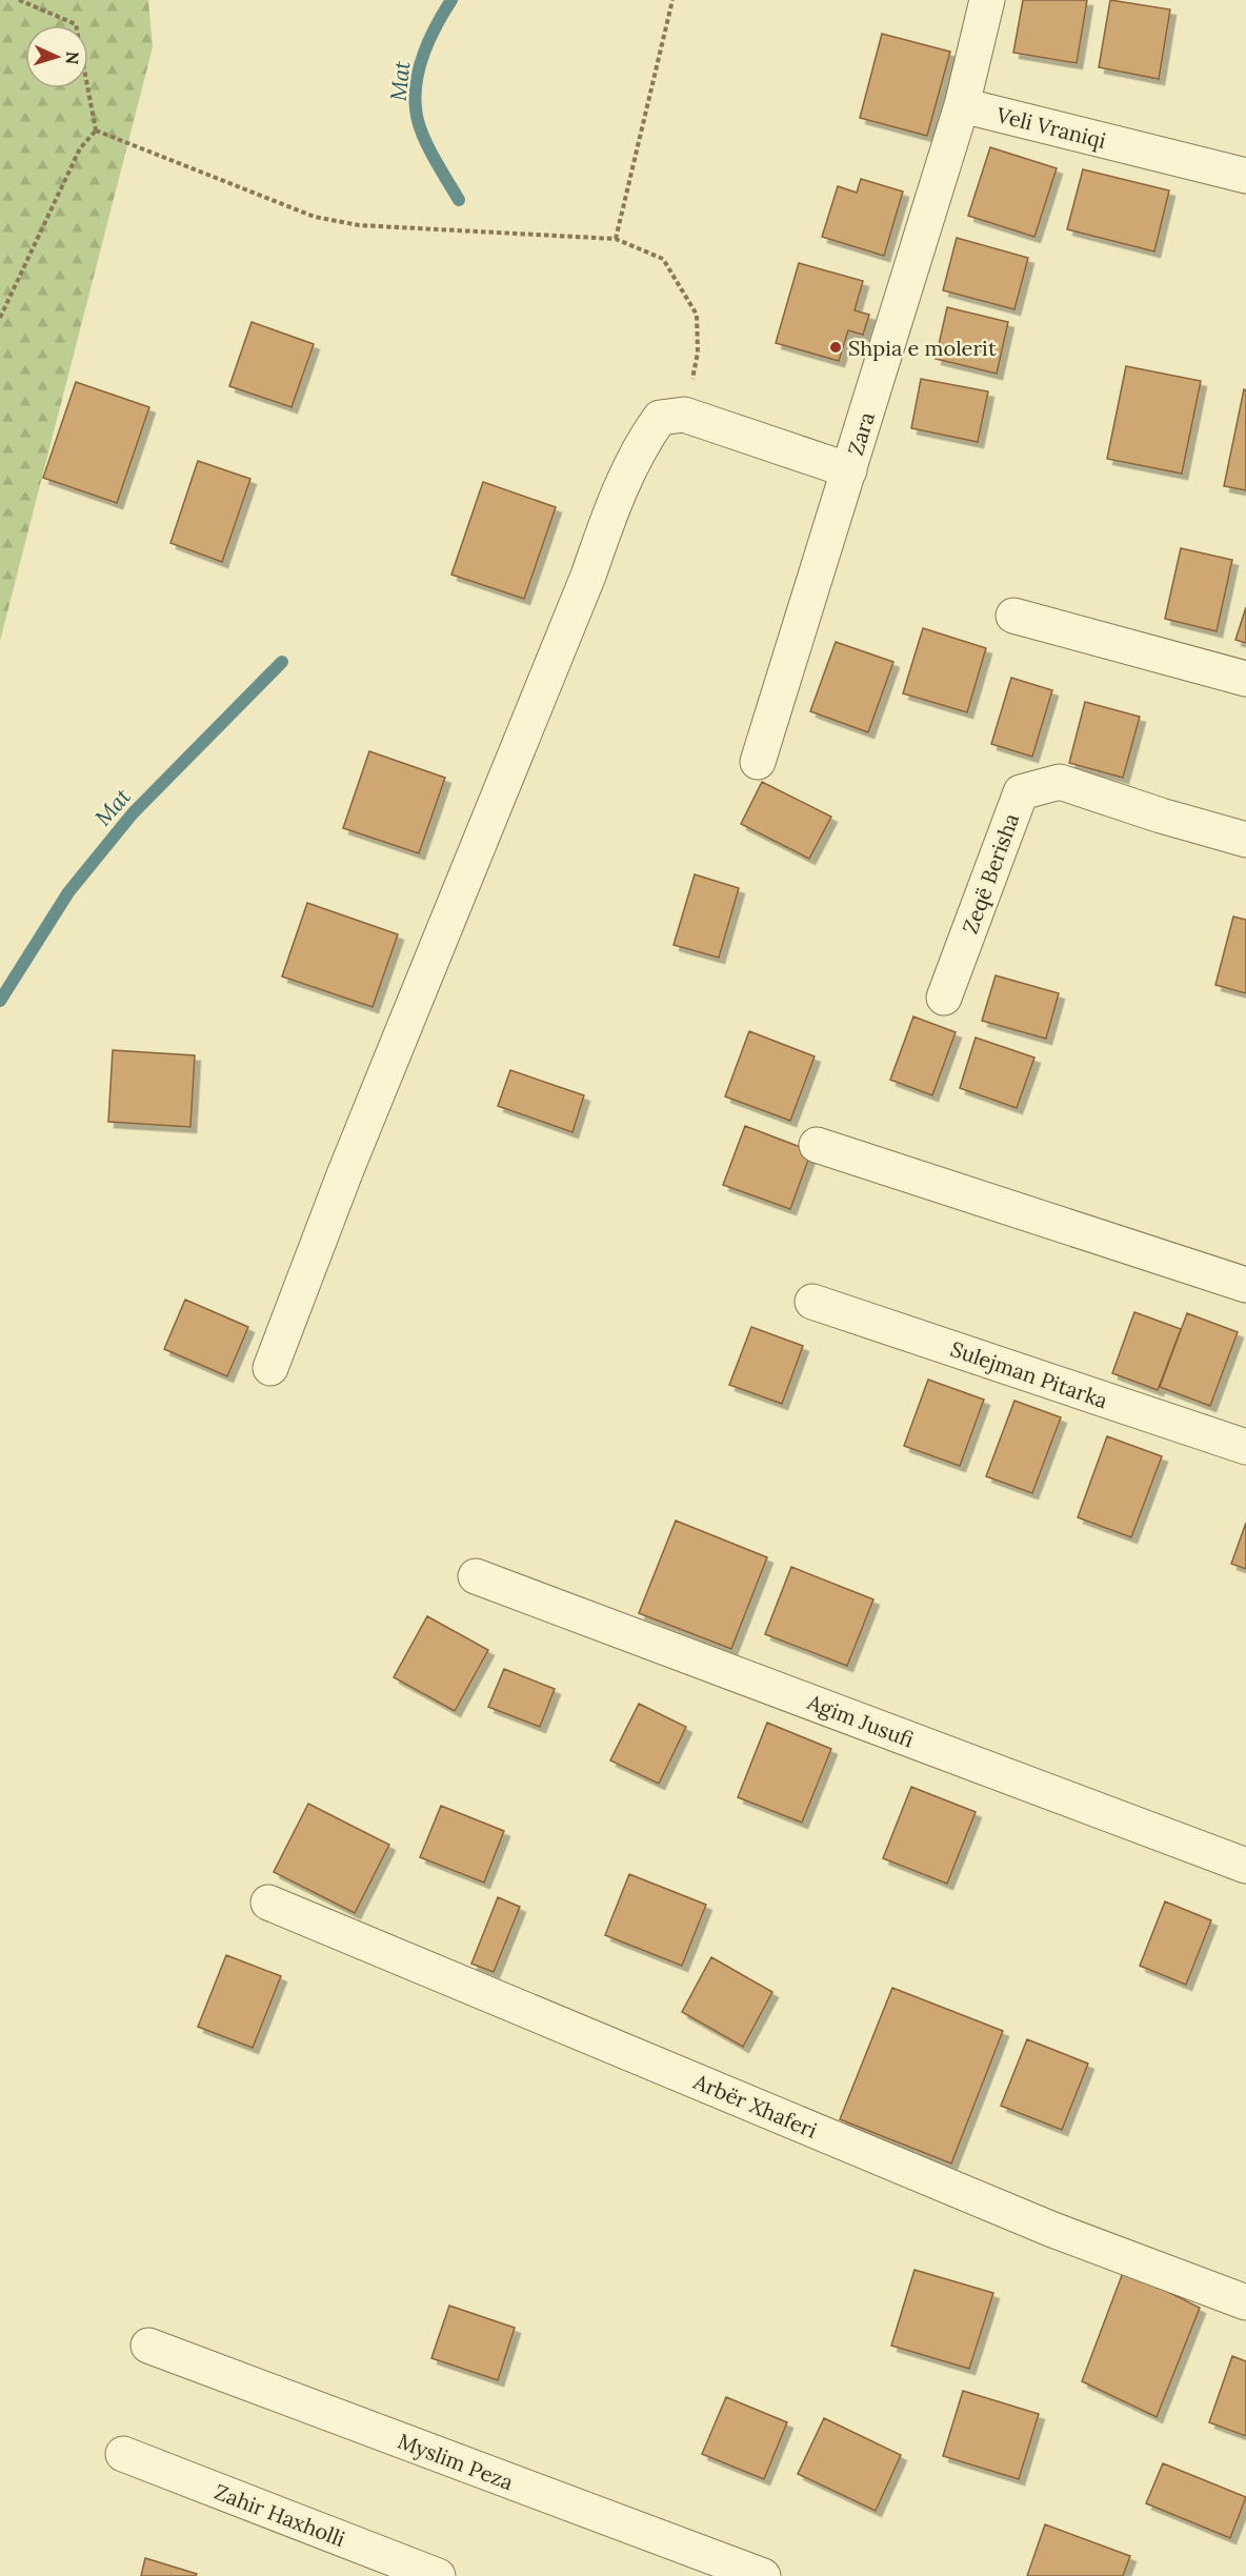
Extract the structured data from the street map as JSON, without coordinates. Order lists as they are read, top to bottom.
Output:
{
  "streets": {
    "street": [
      "Veli Vraniqi",
      "Zara",
      "Zeqë Berisha",
      "Sulejman Pitarka",
      "Agim Jusufi",
      "Arbër Xhaferi",
      "Myslim Peza",
      "Zahir Haxholli"
    ]
  },
  "crossings": [
    ["Veli Vraniqi", "Zara"]
  ],
  "water": ["Mat"],
  "places": ["Shpia e molerit"],
  "north": "right"
}
